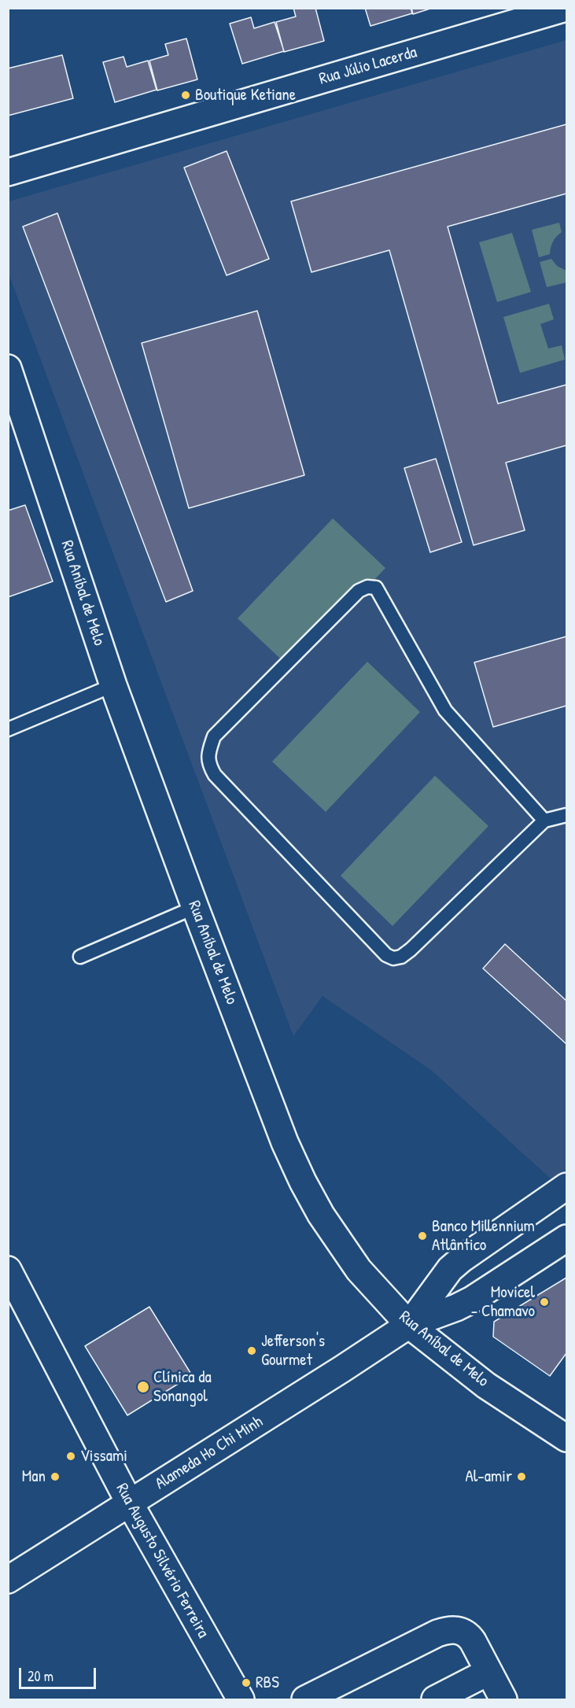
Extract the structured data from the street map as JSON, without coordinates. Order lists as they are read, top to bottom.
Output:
{
  "streets": {
    "street": [
      "Rua Júlio Lacerda",
      "Rua Aníbal de Melo",
      "Alameda Ho Chi Minh",
      "Rua Augusto Silvério Ferreira"
    ]
  },
  "crossings": [
    ["Rua Aníbal de Melo", "Alameda Ho Chi Minh"],
    ["Alameda Ho Chi Minh", "Rua Augusto Silvério Ferreira"]
  ],
  "places": [
    "Boutique Ketiane",
    "Banco Millennium Atlântico",
    "Movicel - Chamavo",
    "Jefferson's Gourmet",
    "Clínica da Sonangol",
    "Vissami",
    "Man",
    "Al-amir",
    "RBS"
  ],
  "scale_bar": "20 m"
}
